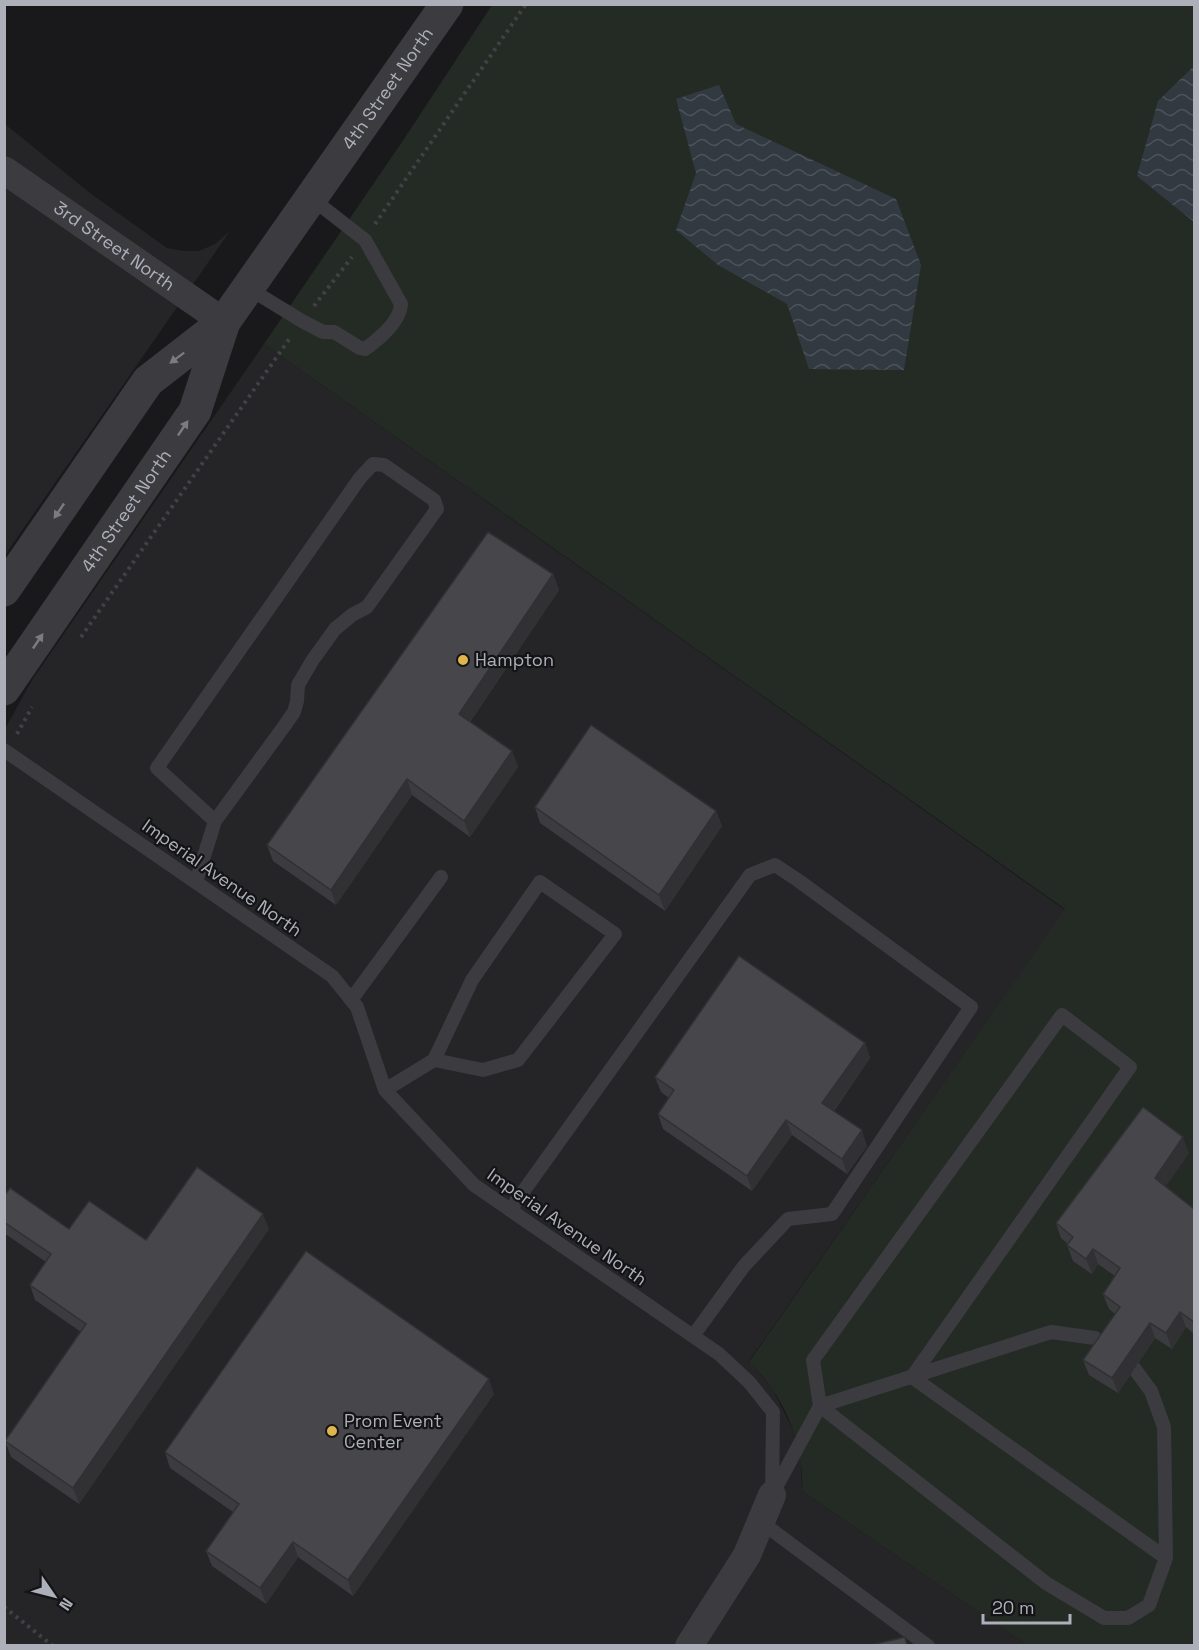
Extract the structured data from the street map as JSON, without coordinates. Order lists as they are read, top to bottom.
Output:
{
  "streets": {
    "street": ["4th Street North", "3rd Street North"],
    "lane": ["Imperial Avenue North"]
  },
  "crossings": [
    ["4th Street North", "3rd Street North"]
  ],
  "places": ["Hampton", "Prom Event Center"],
  "scale_bar": "20 m",
  "north": "bottom right"
}
